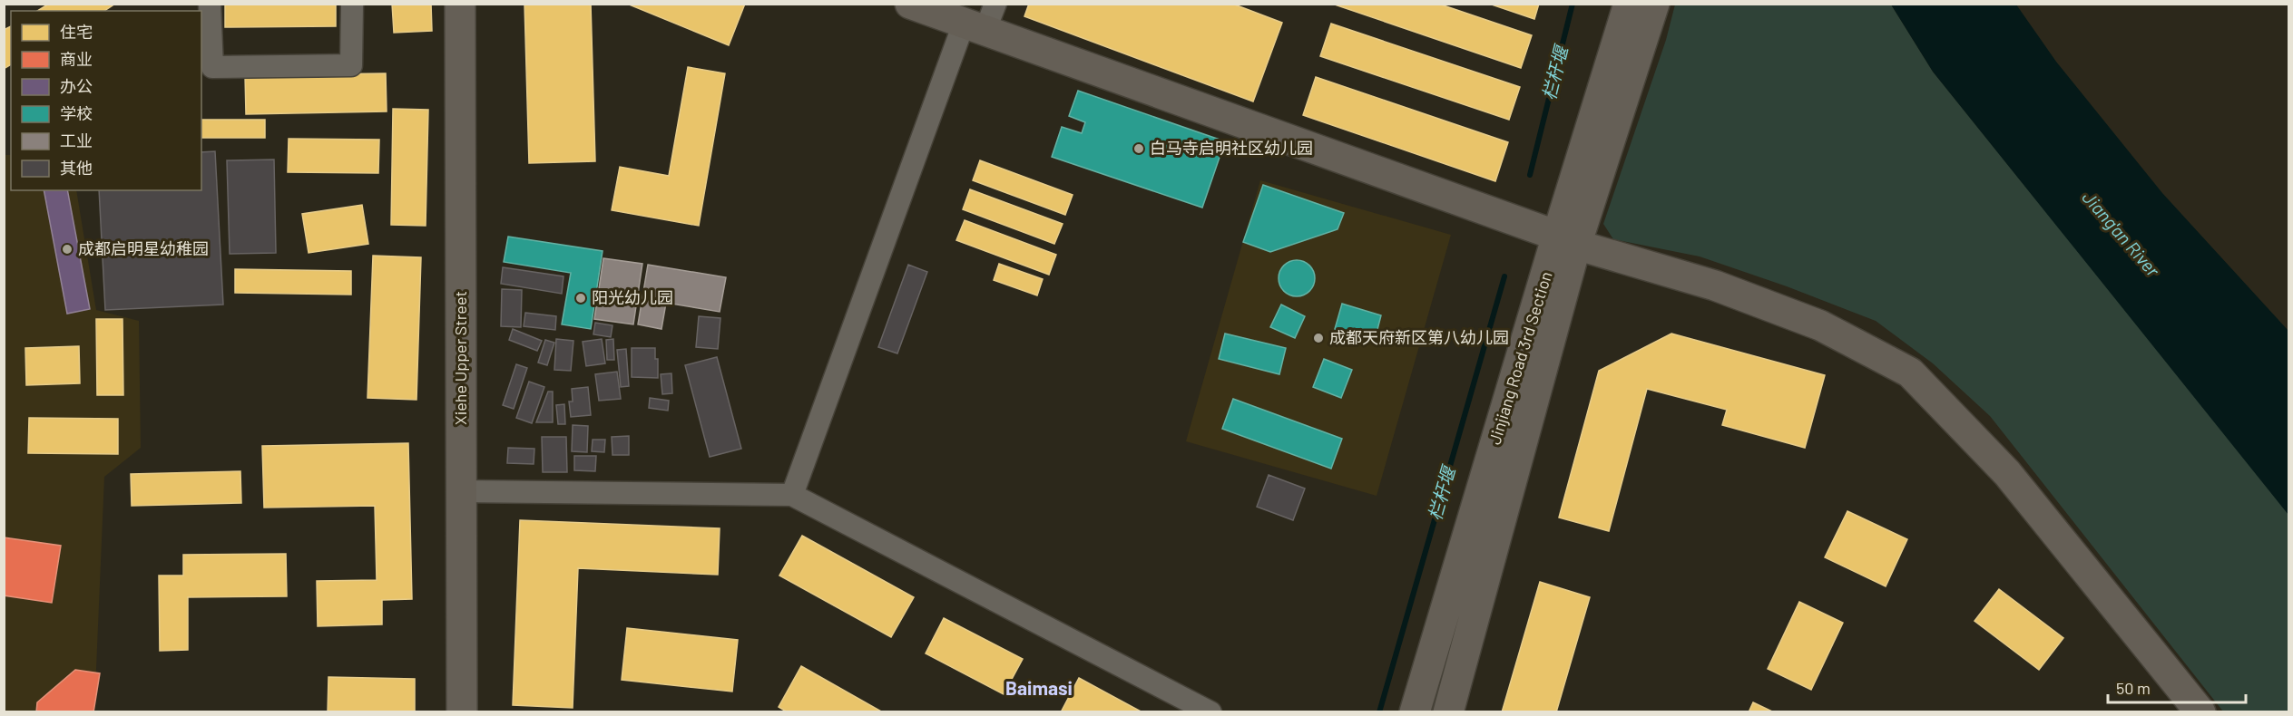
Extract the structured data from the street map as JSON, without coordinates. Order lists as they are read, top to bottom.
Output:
{
  "streets": {
    "street": ["Xiehe Upper Street", "Jinjiang Road 3rd Section"]
  },
  "districts": ["Baimasi"],
  "water": ["栏杆堰", "Jiang'an River"],
  "places": [
    "白马寺启明社区幼儿园",
    "成都启明星幼稚园",
    "阳光幼儿园",
    "成都天府新区第八幼儿园"
  ],
  "legend": [
    "住宅",
    "商业",
    "办公",
    "学校",
    "工业",
    "其他"
  ],
  "scale_bar": "50 m"
}
